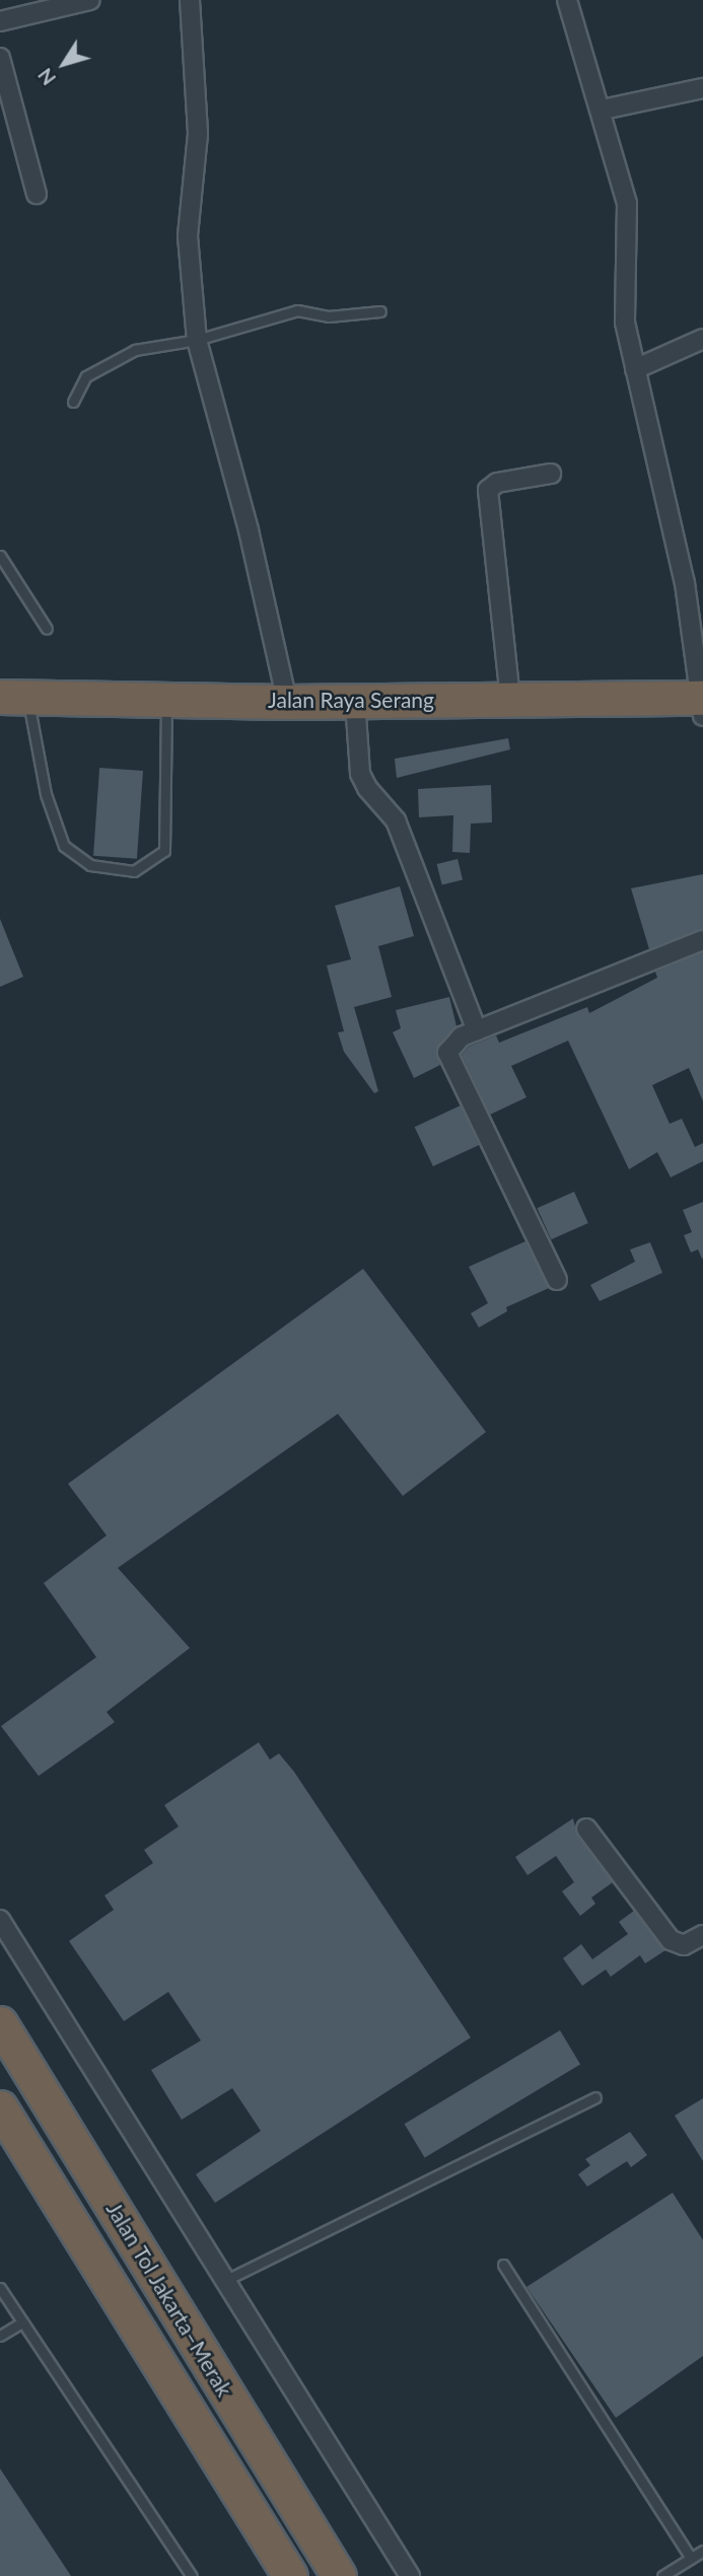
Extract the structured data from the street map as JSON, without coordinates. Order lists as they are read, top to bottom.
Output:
{
  "streets": {
    "highway": ["Jalan Raya Serang", "Jalan Tol Jakarta–Merak"]
  },
  "north": "bottom left"
}
